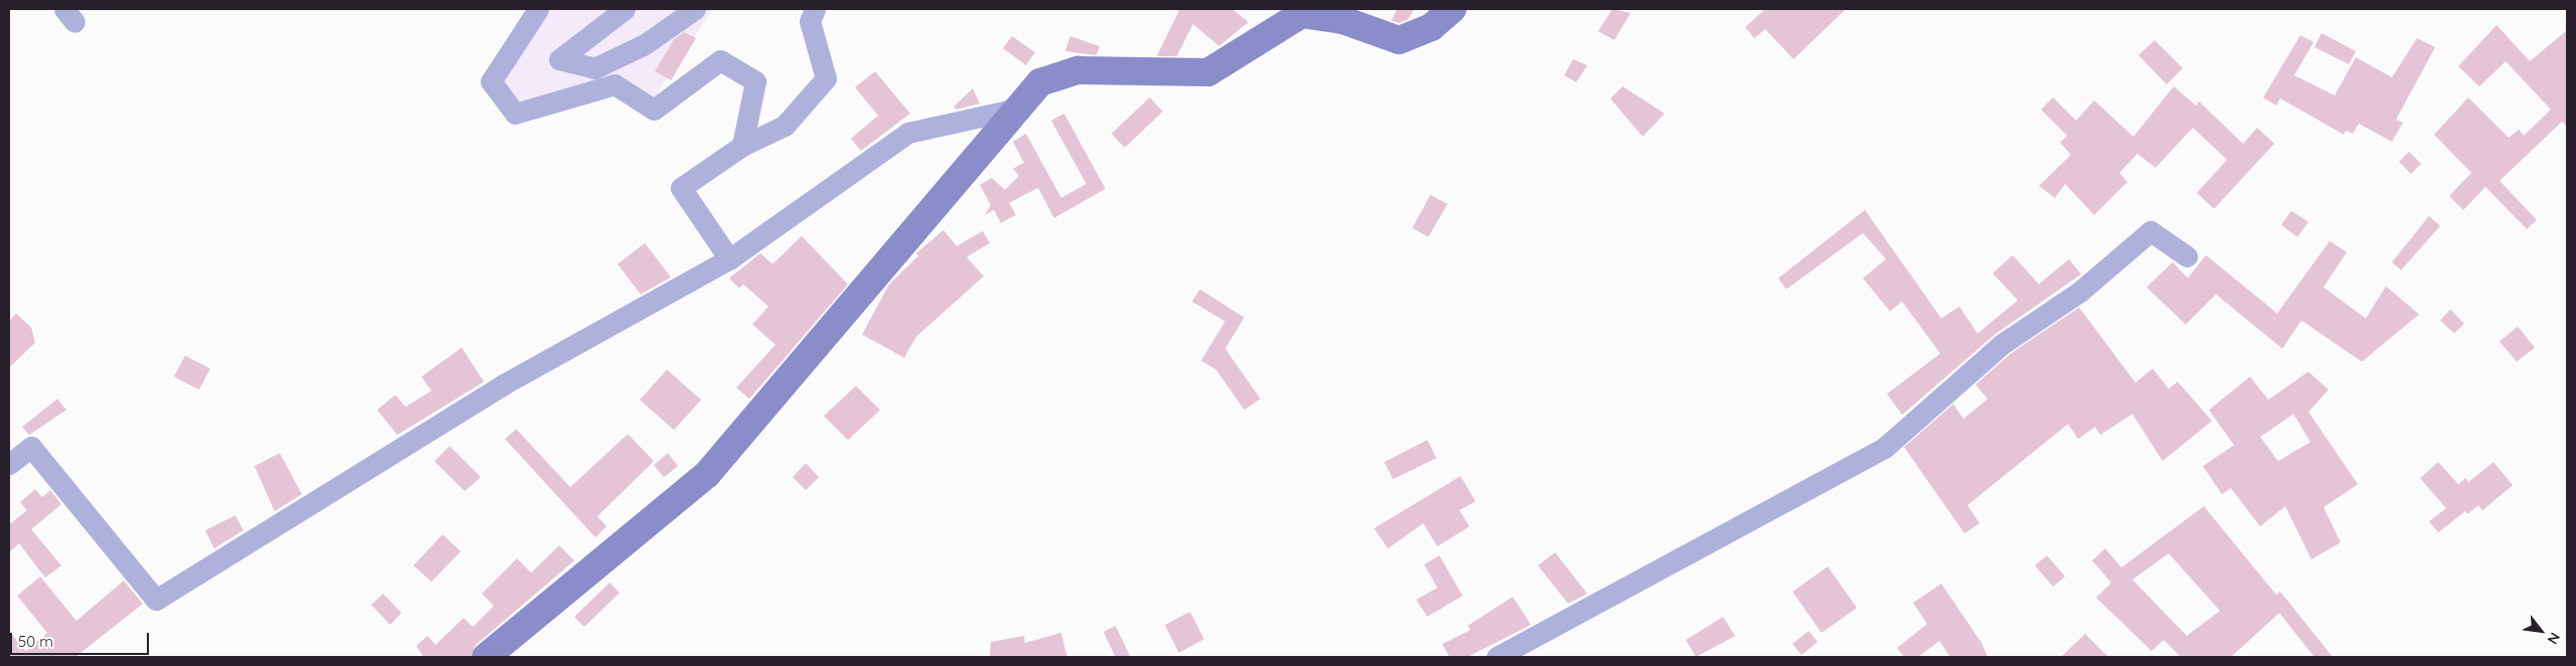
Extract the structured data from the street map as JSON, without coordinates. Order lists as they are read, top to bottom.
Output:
{
  "scale_bar": "50 m",
  "north": "bottom right"
}
